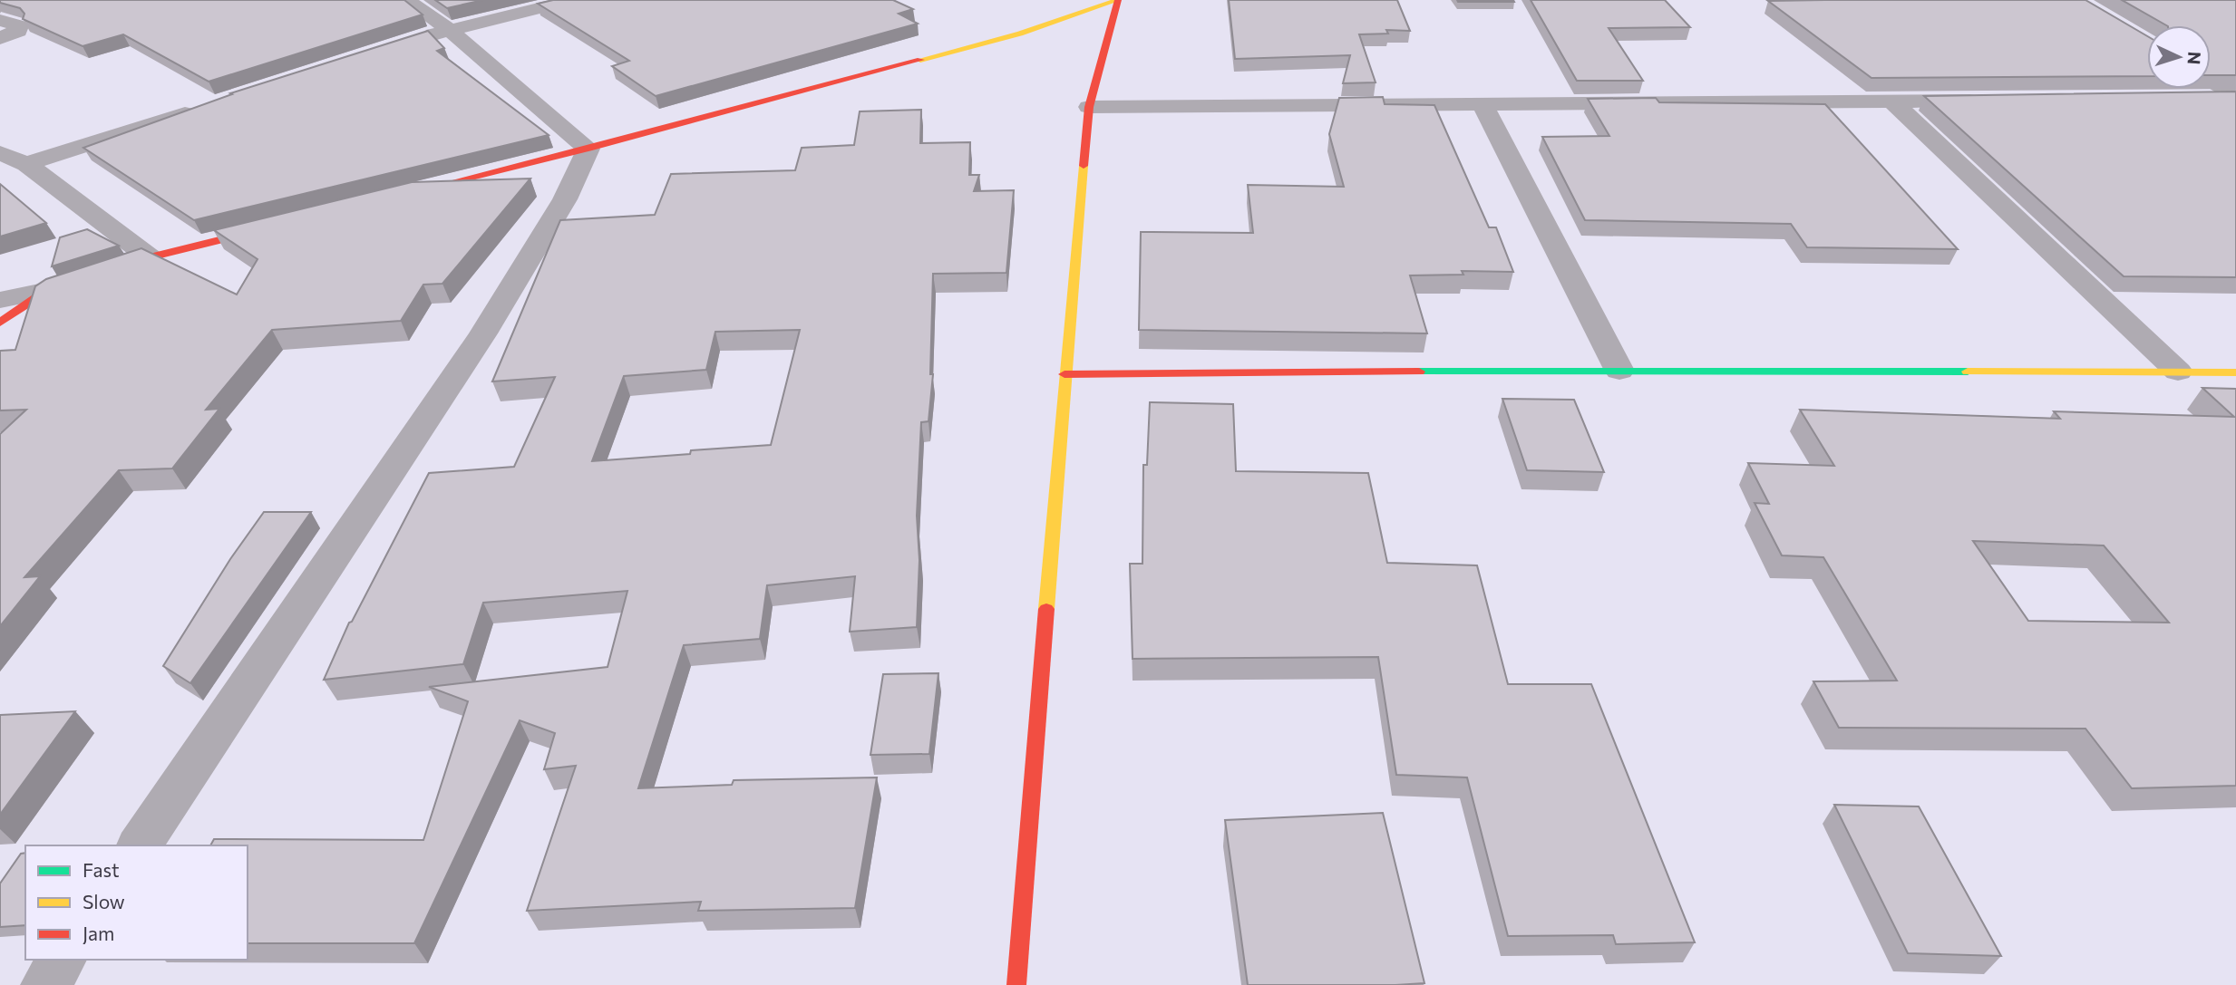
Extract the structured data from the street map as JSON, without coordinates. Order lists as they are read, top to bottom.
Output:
{
  "legend": ["Fast", "Slow", "Jam"],
  "north": "right"
}
